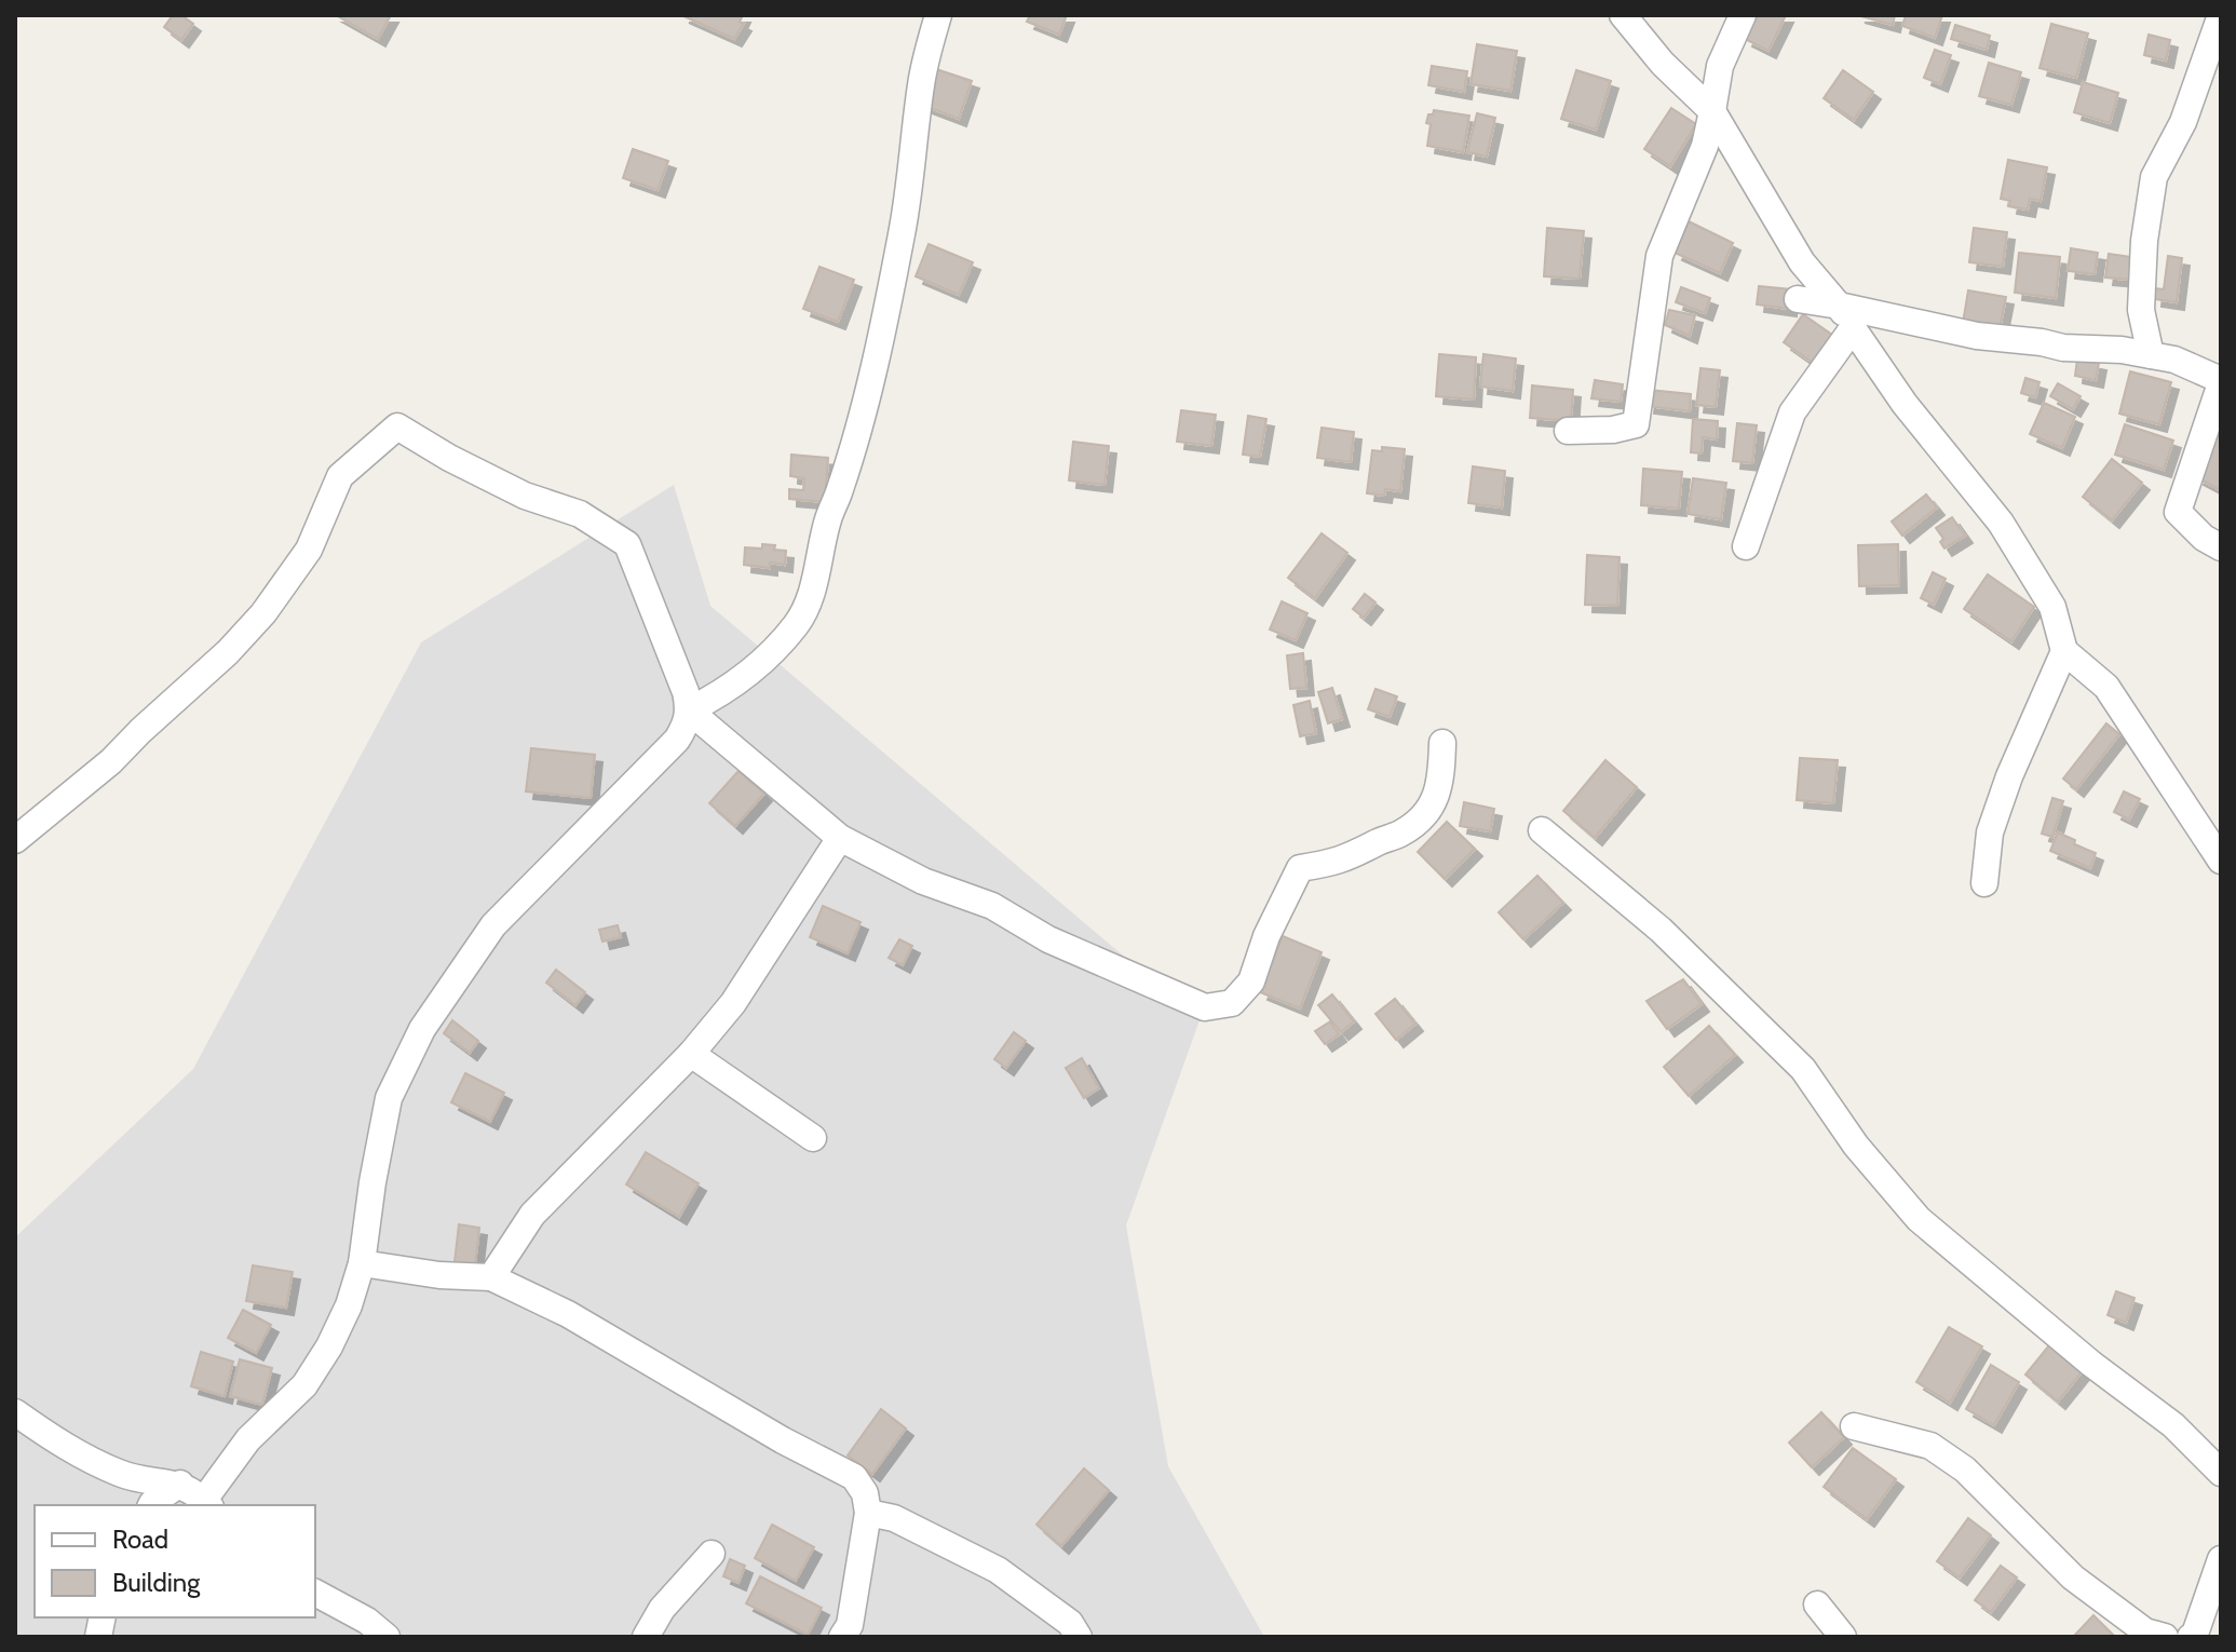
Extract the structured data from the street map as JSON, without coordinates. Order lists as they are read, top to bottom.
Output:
{
  "legend": ["Road", "Building"]
}
